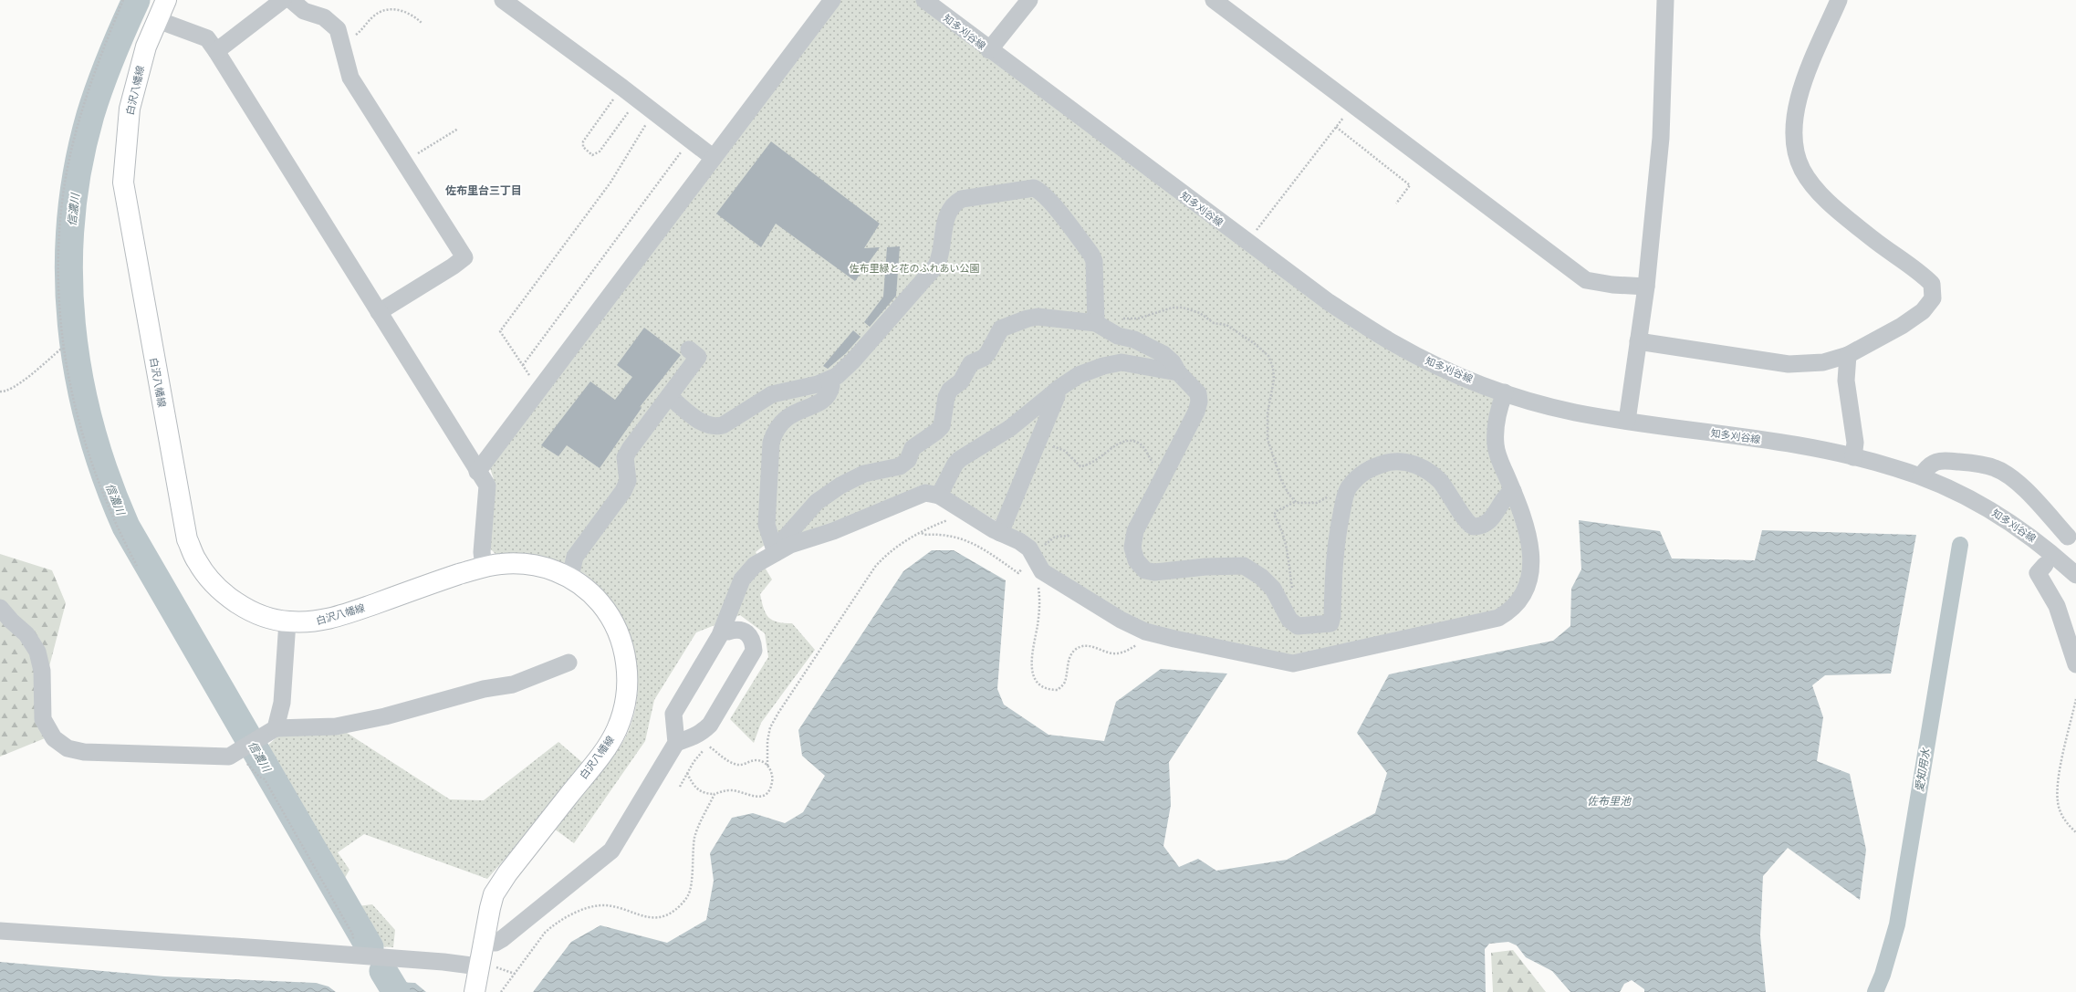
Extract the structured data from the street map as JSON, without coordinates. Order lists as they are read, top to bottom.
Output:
{
  "streets": {
    "main road": ["白沢八幡線"],
    "street": ["知多刈谷線"]
  },
  "districts": ["佐布里台三丁目"],
  "water": ["信濃川", "愛知用水", "佐布里池"],
  "parks": ["佐布里緑と花のふれあい公園"]
}
